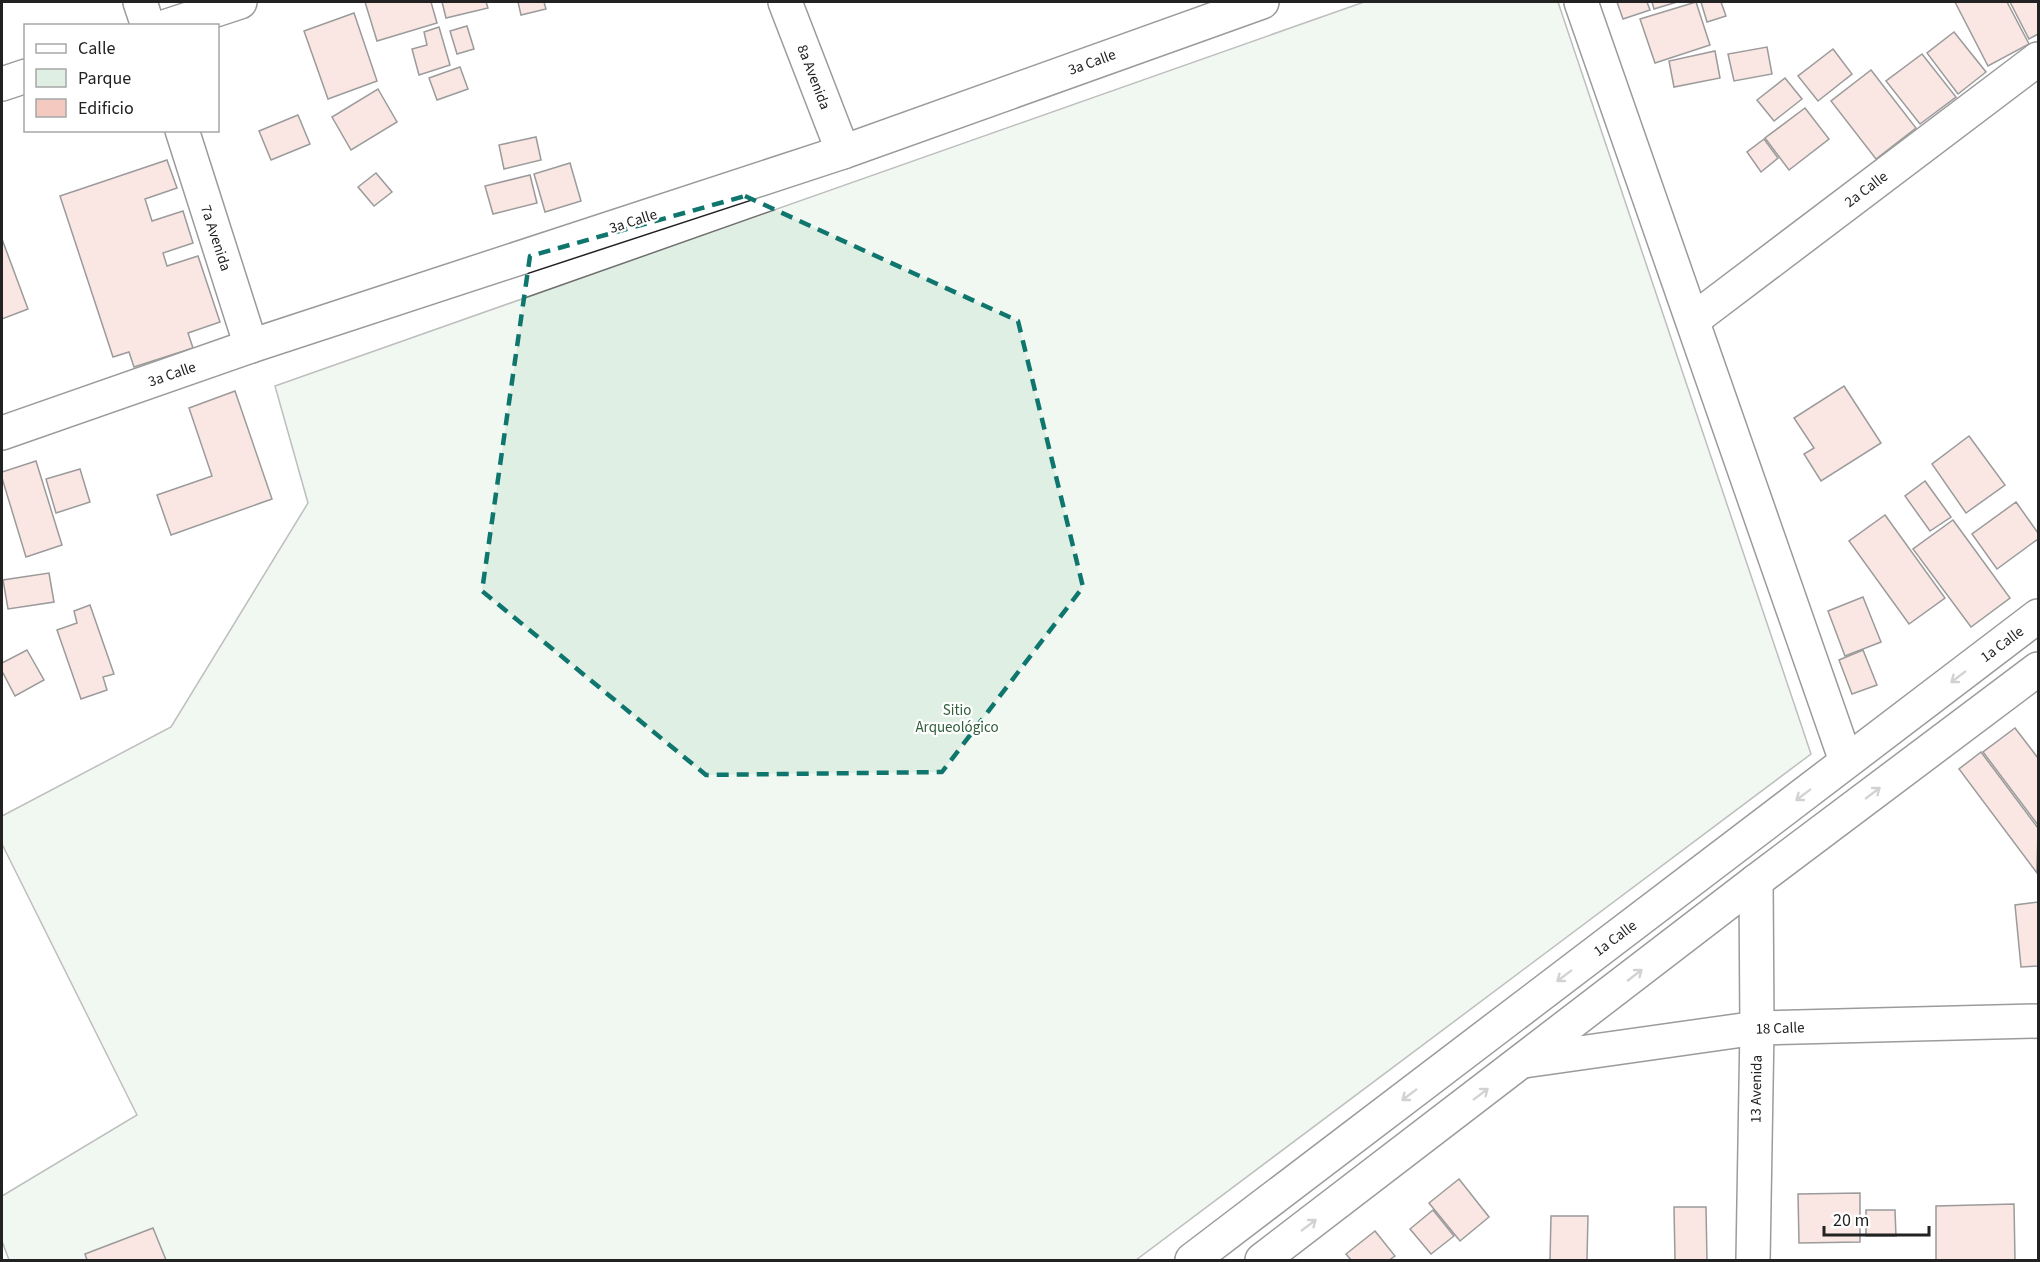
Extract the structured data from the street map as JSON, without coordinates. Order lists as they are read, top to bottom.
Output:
{
  "streets": {
    "street": [
      "3a Calle",
      "8a Avenida",
      "2a Calle",
      "7a Avenida",
      "1a Calle",
      "18 Calle",
      "13 Avenida"
    ]
  },
  "crossings": [
    ["3a Calle", "8a Avenida"],
    ["3a Calle", "7a Avenida"],
    ["18 Calle", "13 Avenida"]
  ],
  "parks": ["Sitio Arqueológico"],
  "legend": ["Calle", "Parque", "Edificio"],
  "scale_bar": "20 m"
}
